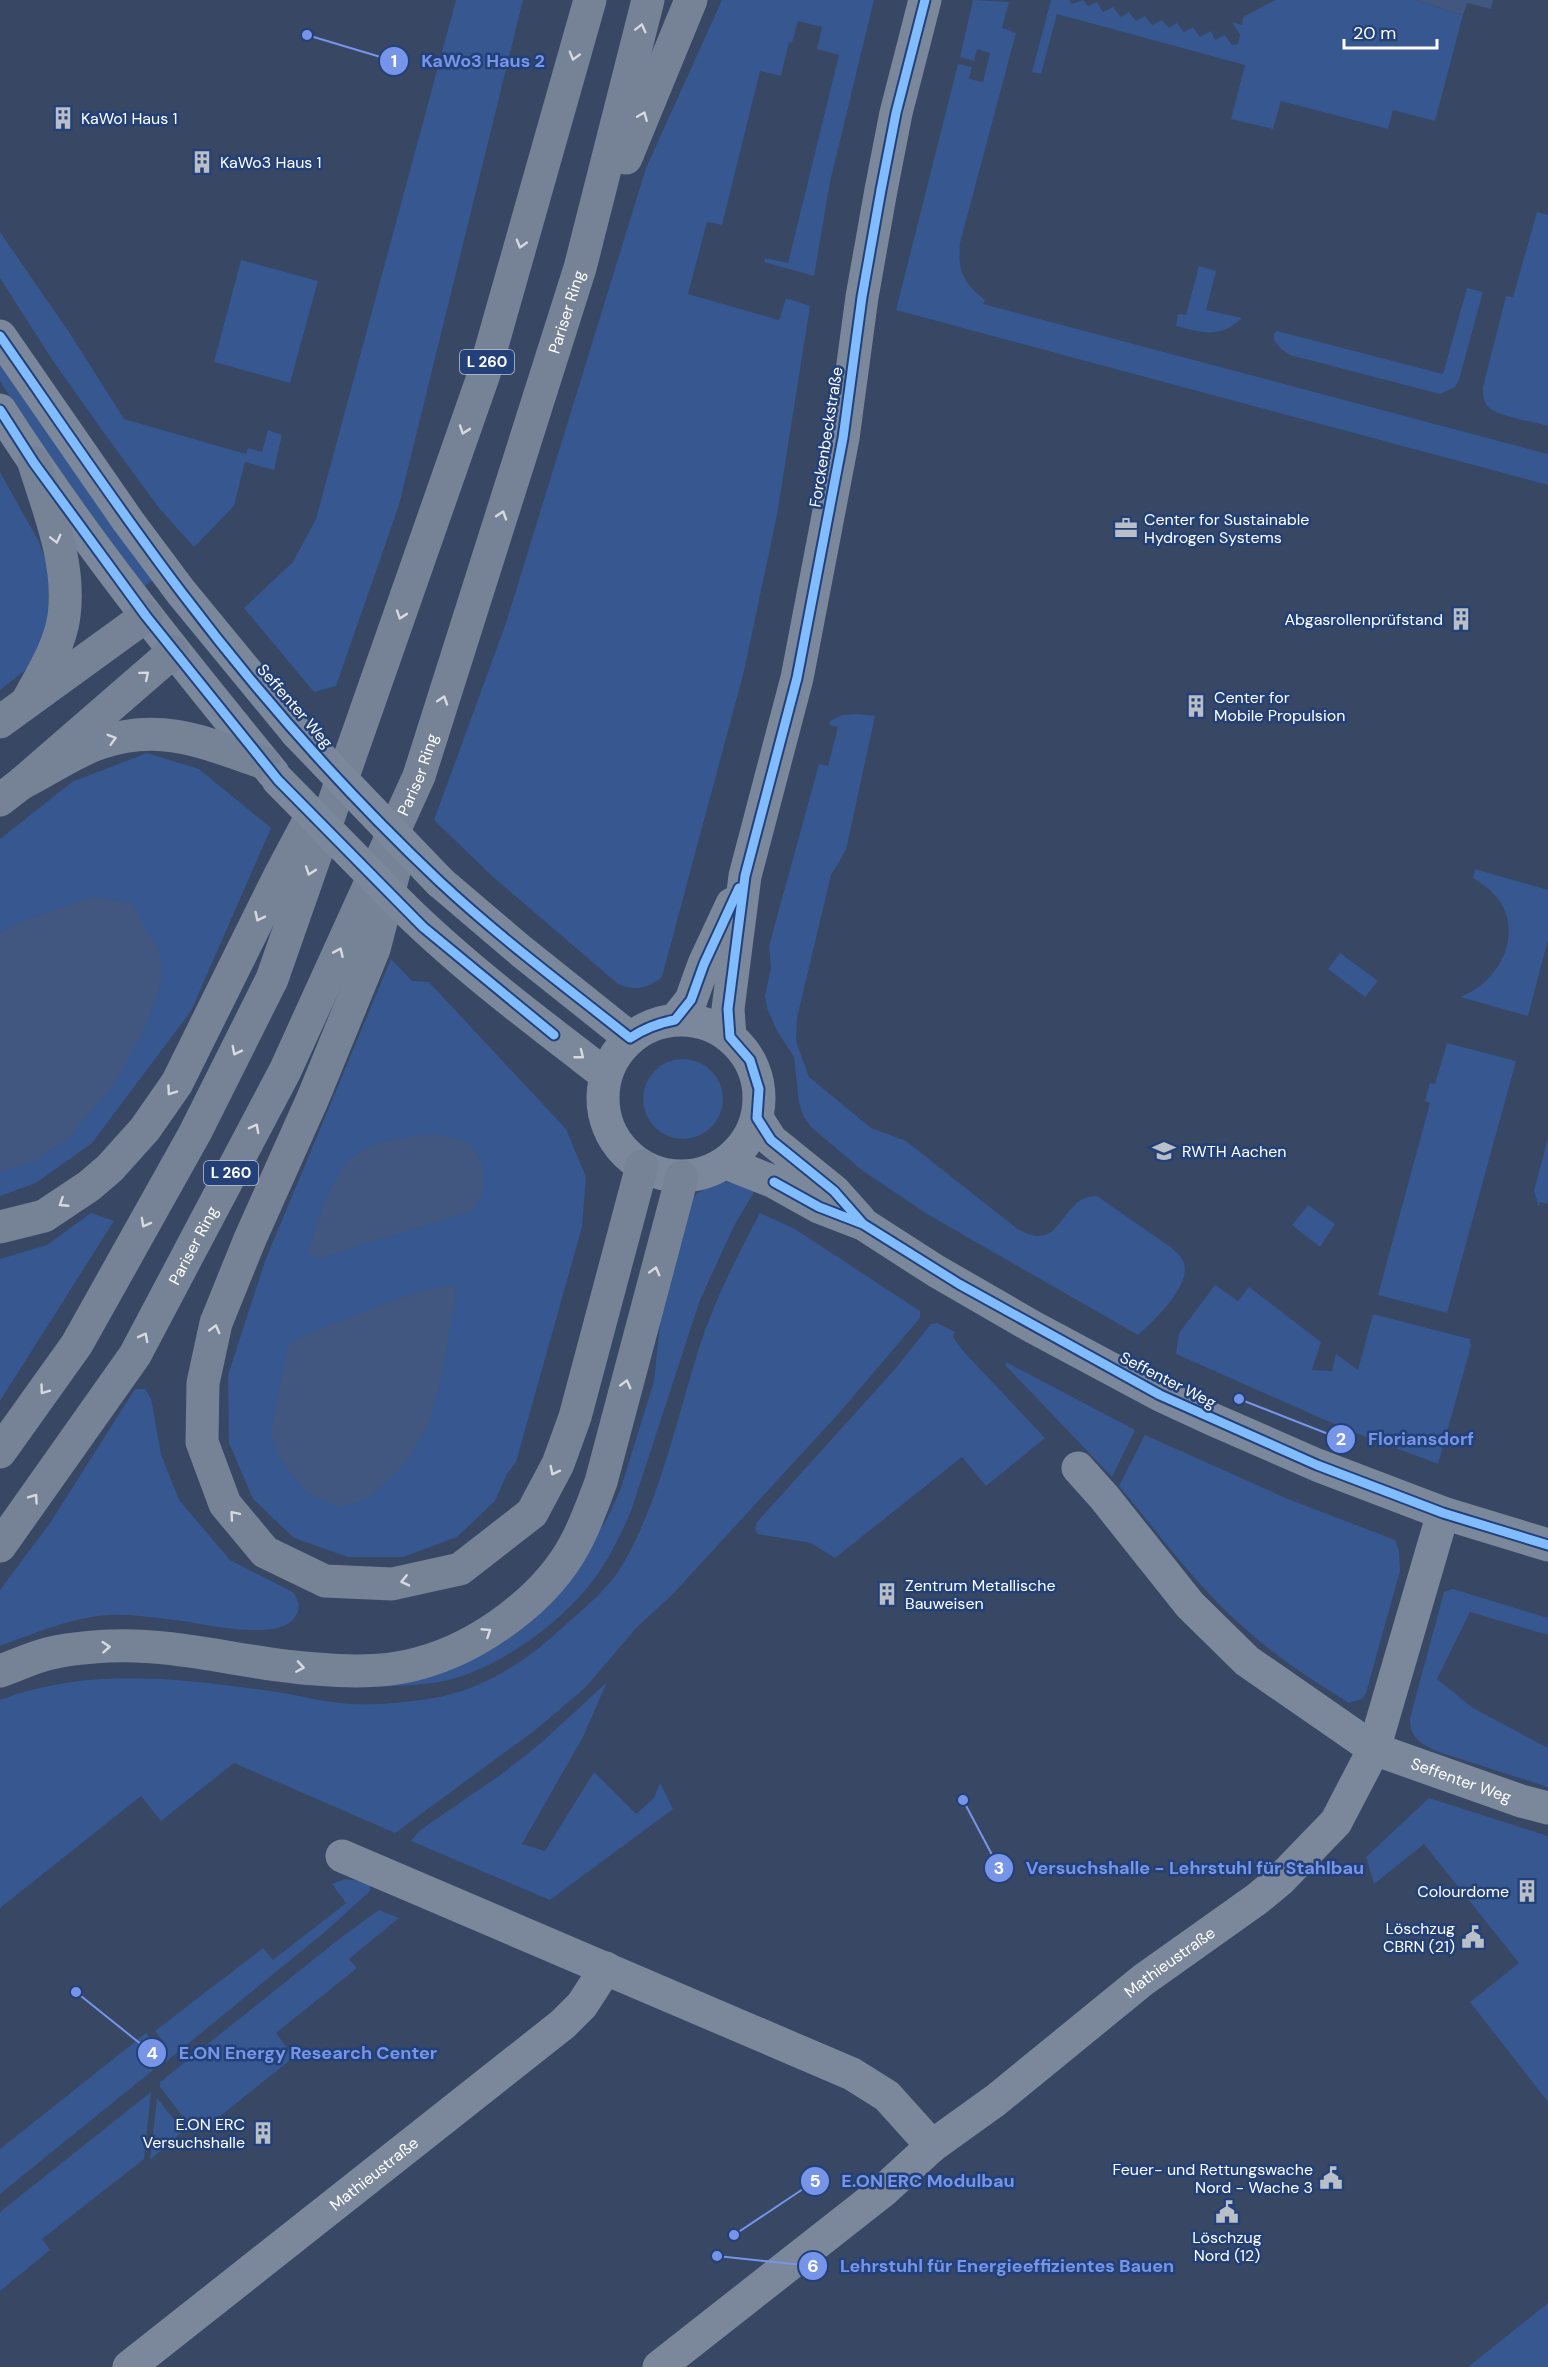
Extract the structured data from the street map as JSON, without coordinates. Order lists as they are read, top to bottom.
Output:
{
  "streets": {
    "highway": ["Pariser Ring", "L 260"],
    "street": ["Forckenbeckstraße", "Seffenter Weg", "Mathieustraße"]
  },
  "crossings": [
    ["Forckenbeckstraße", "Seffenter Weg"],
    ["Seffenter Weg", "Mathieustraße"]
  ],
  "places": {
    "other": [
      "KaWo3 Haus 2",
      "Floriansdorf",
      "Versuchshalle - Lehrstuhl für Stahlbau",
      "E.ON Energy Research Center",
      "E.ON ERC Modulbau",
      "Lehrstuhl für Energieeffizientes Bauen"
    ],
    "building": [
      "KaWo1 Haus 1",
      "KaWo3 Haus 1",
      "Abgasrollenprüfstand",
      "Center for Mobile Propulsion",
      "Zentrum Metallische Bauweisen",
      "Colourdome",
      "E.ON ERC Versuchshalle"
    ],
    "office": ["Center for Sustainable Hydrogen Systems"],
    "school or university": ["RWTH Aachen"],
    "public building": ["Löschzug CBRN (21)", "Feuer- und Rettungswache Nord - Wache 3", "Löschzug Nord (12)"]
  },
  "scale_bar": "20 m"
}
